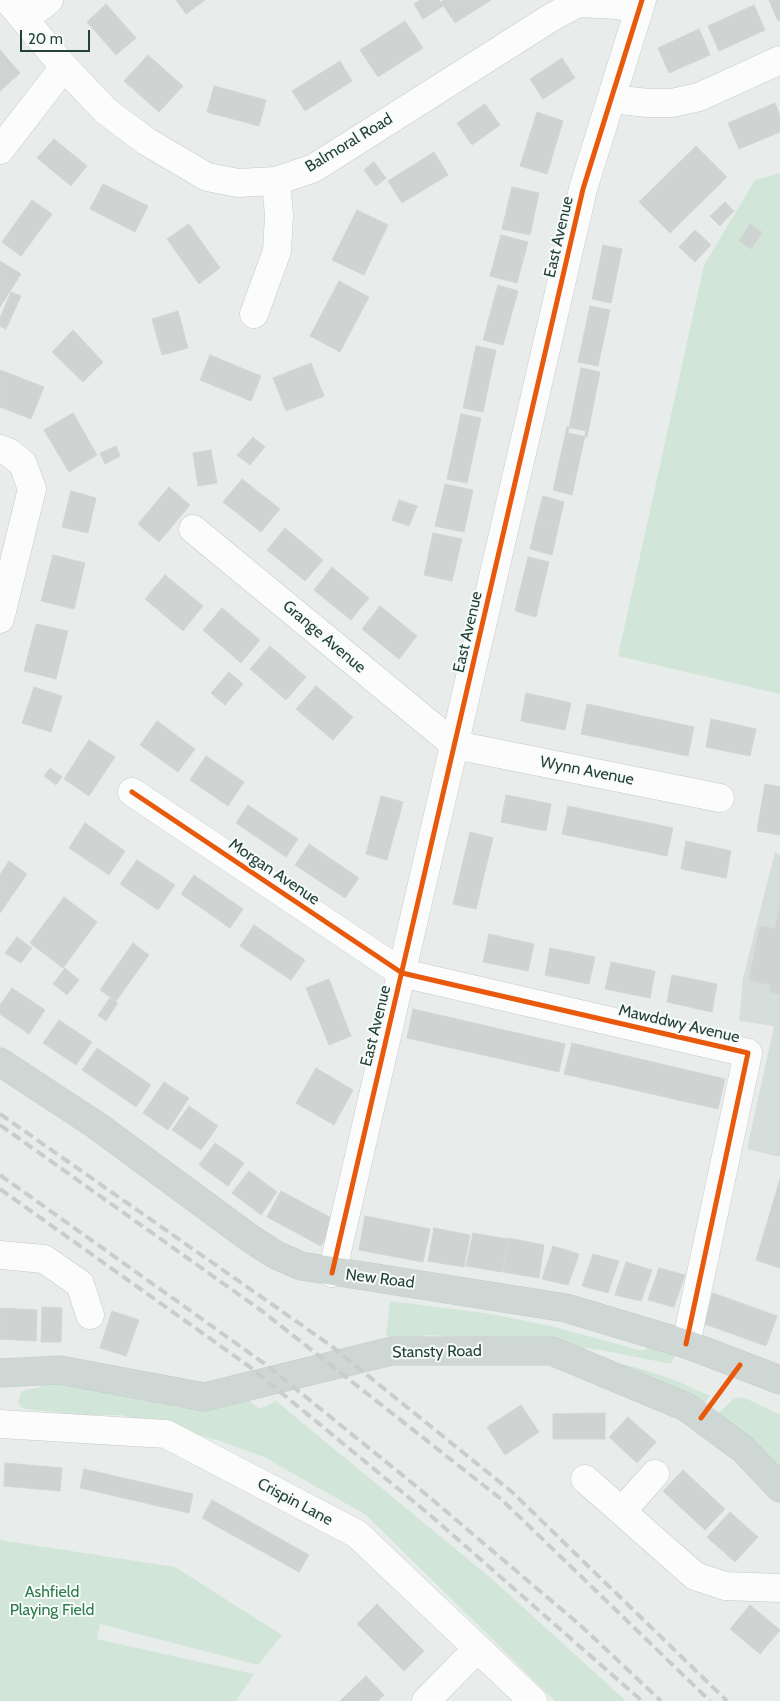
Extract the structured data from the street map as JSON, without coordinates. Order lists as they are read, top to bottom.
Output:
{
  "streets": {
    "main road": ["New Road", "Stansty Road"],
    "street": [
      "Balmoral Road",
      "East Avenue",
      "Grange Avenue",
      "Wynn Avenue",
      "Morgan Avenue",
      "Mawddwy Avenue",
      "Crispin Lane"
    ]
  },
  "crossings": [
    ["Balmoral Road", "East Avenue"],
    ["East Avenue", "Grange Avenue"],
    ["East Avenue", "Wynn Avenue"],
    ["East Avenue", "Morgan Avenue"],
    ["East Avenue", "Mawddwy Avenue"],
    ["East Avenue", "New Road"],
    ["Grange Avenue", "Wynn Avenue"],
    ["Morgan Avenue", "Mawddwy Avenue"],
    ["Mawddwy Avenue", "New Road"]
  ],
  "parks": ["Ashfield Playing Field"],
  "scale_bar": "20 m"
}
